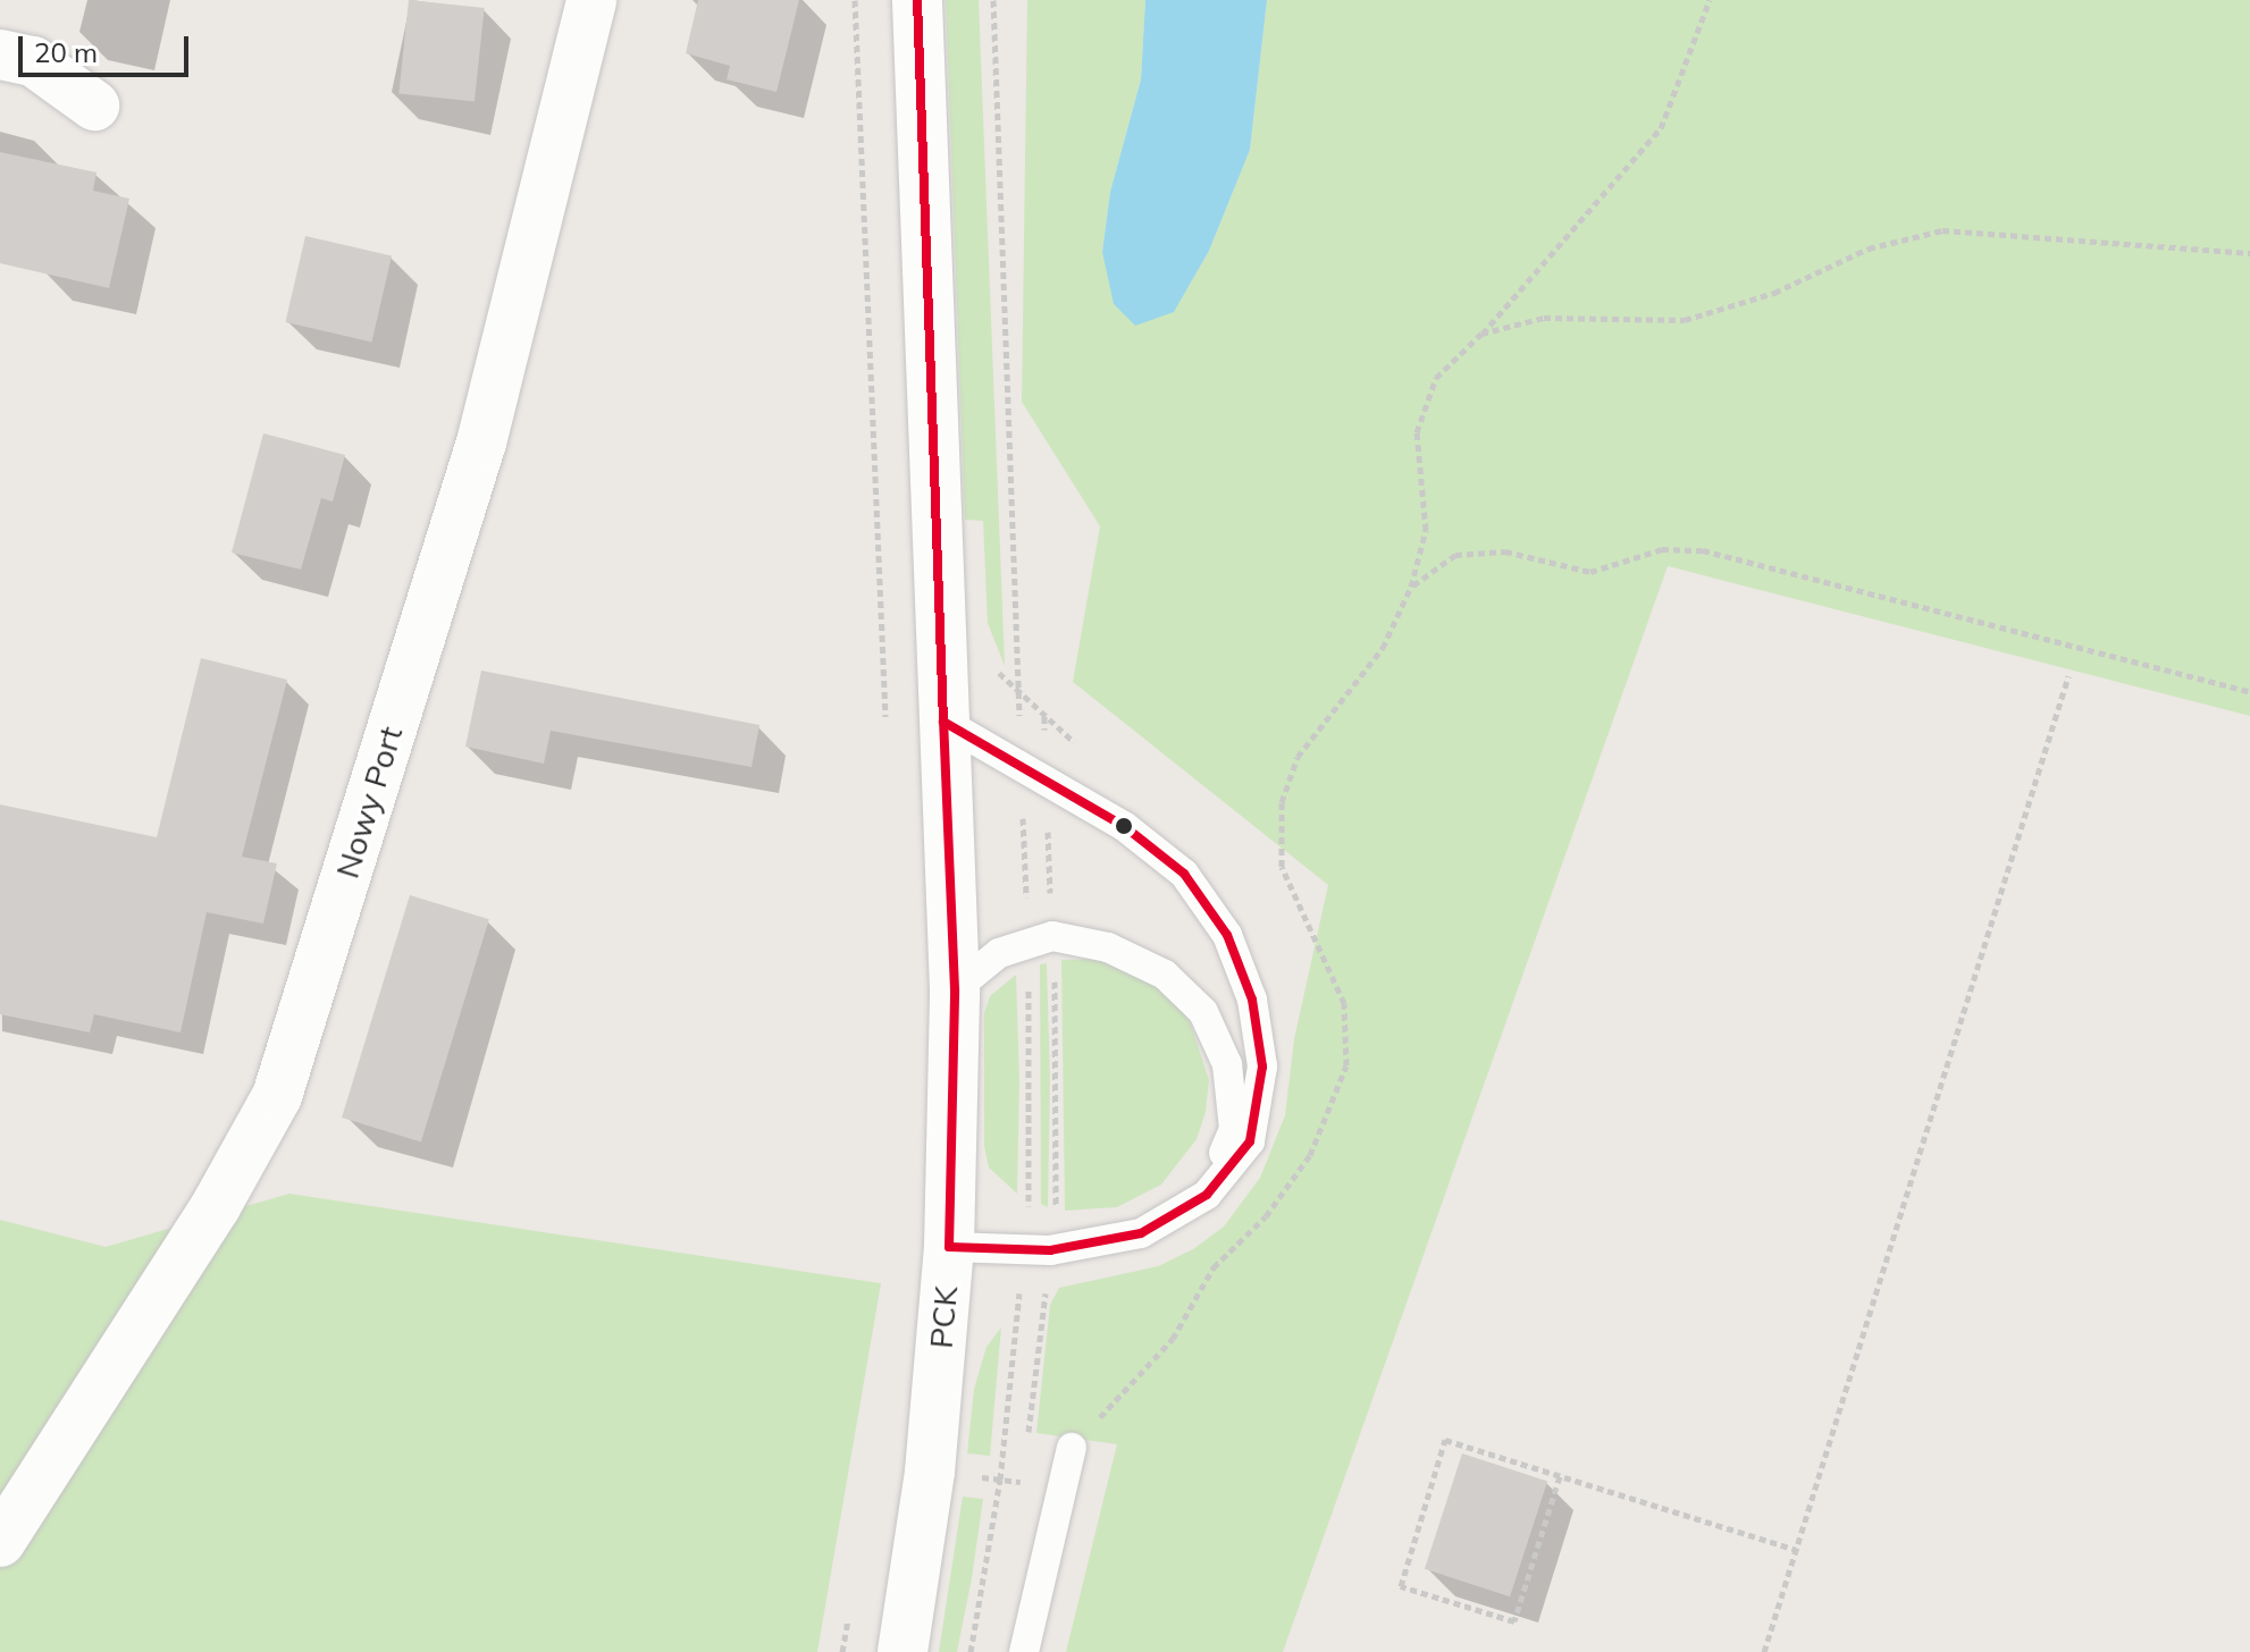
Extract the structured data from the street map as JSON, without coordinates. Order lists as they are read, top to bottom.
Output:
{
  "streets": {
    "street": ["Nowy Port", "PCK"]
  },
  "scale_bar": "20 m"
}
